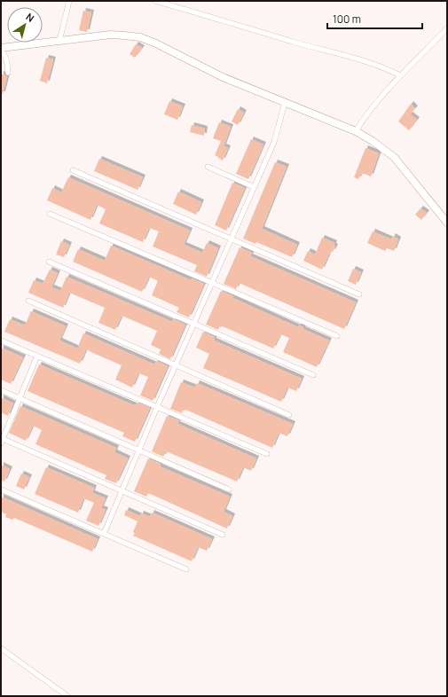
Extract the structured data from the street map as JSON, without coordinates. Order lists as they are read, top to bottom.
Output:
{
  "scale_bar": "100 m",
  "north": "top right"
}
